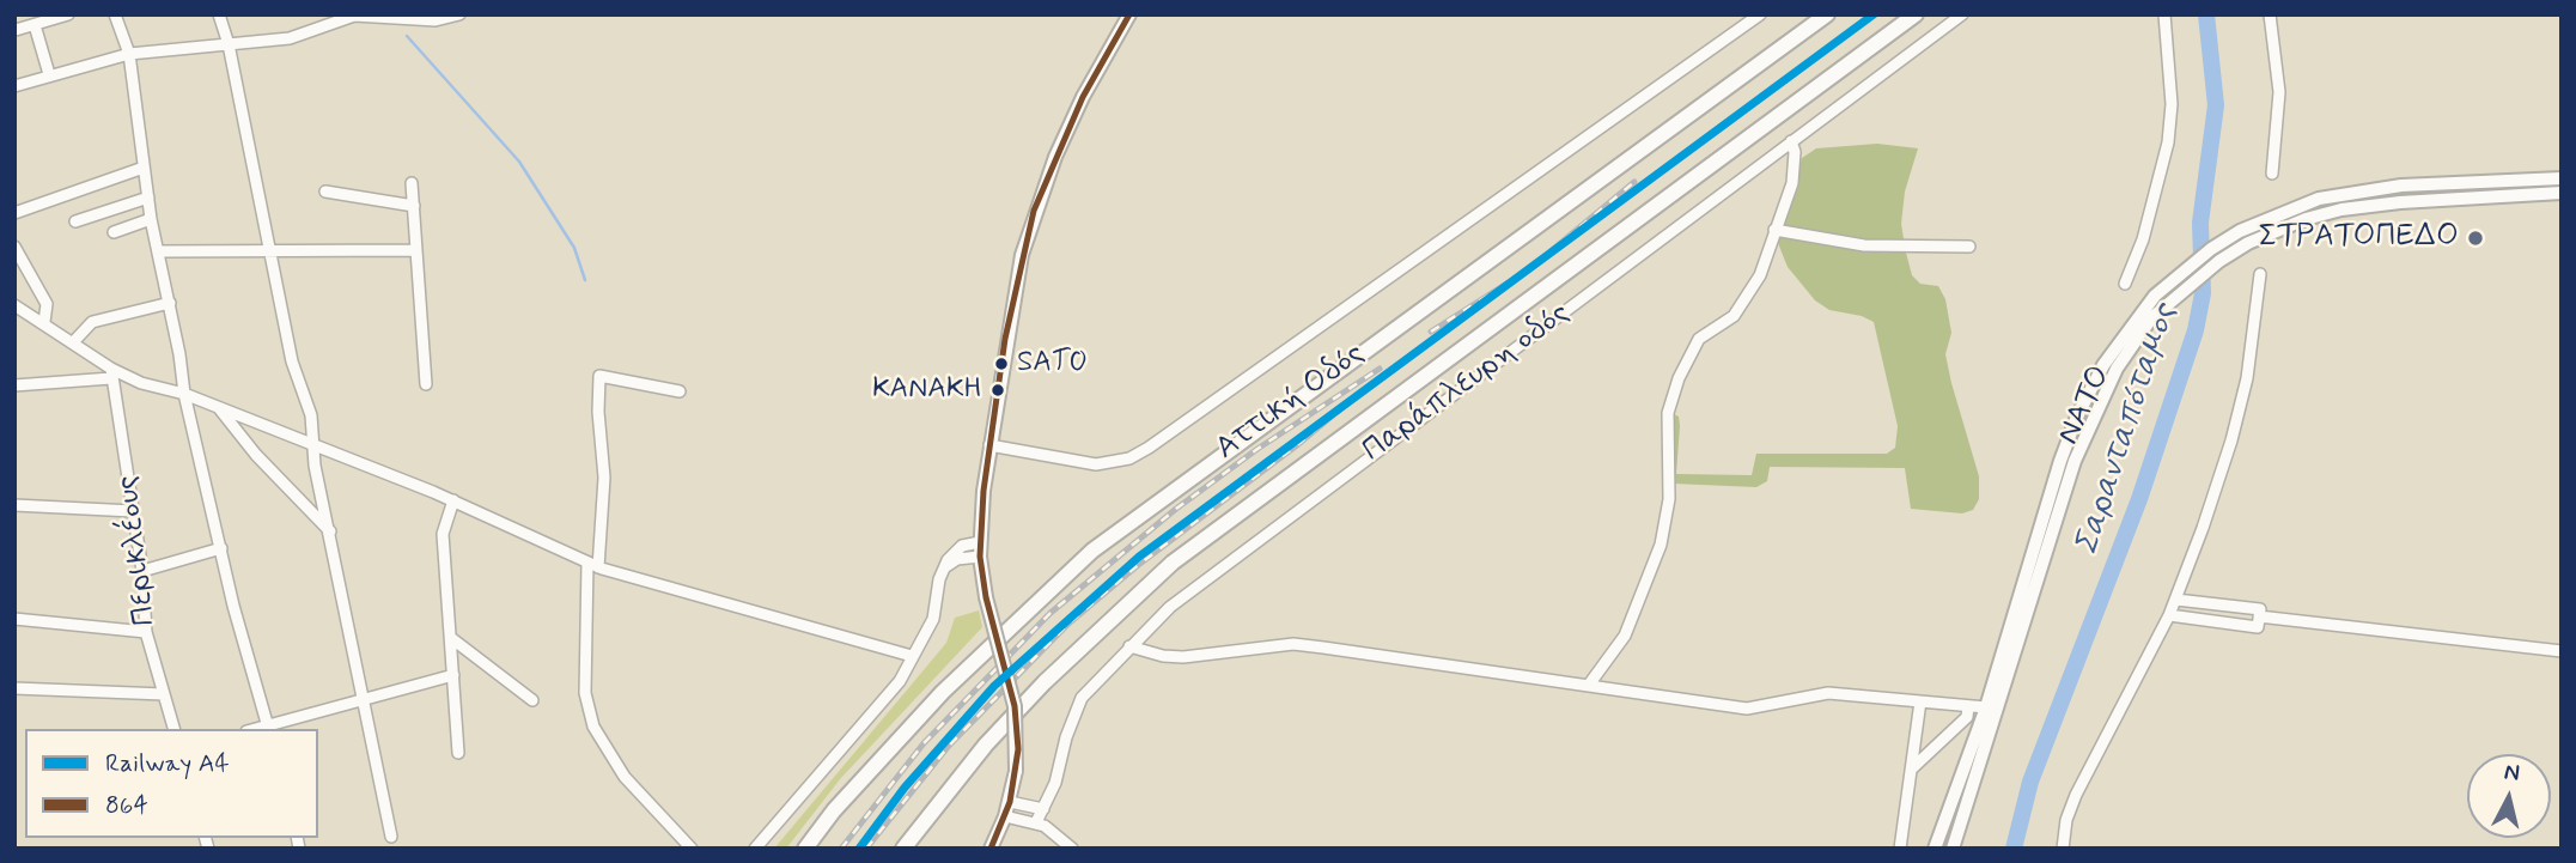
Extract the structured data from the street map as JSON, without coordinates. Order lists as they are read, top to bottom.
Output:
{
  "streets": {
    "highway": ["Αττική Οδός"],
    "main road": ["ΝΑΤΟ"],
    "street": ["Παράπλευρη οδός", "Περικλέους"]
  },
  "water": ["Σαρανταπόταμος"],
  "places": ["ΣΤΡΑΤΟΠΕΔΟ", "SATO", "ΚΑΝΑΚΗ"],
  "lines": ["rail line A4", "transit line 864"],
  "legend": ["Railway A4", "864"],
  "north": "top"
}
